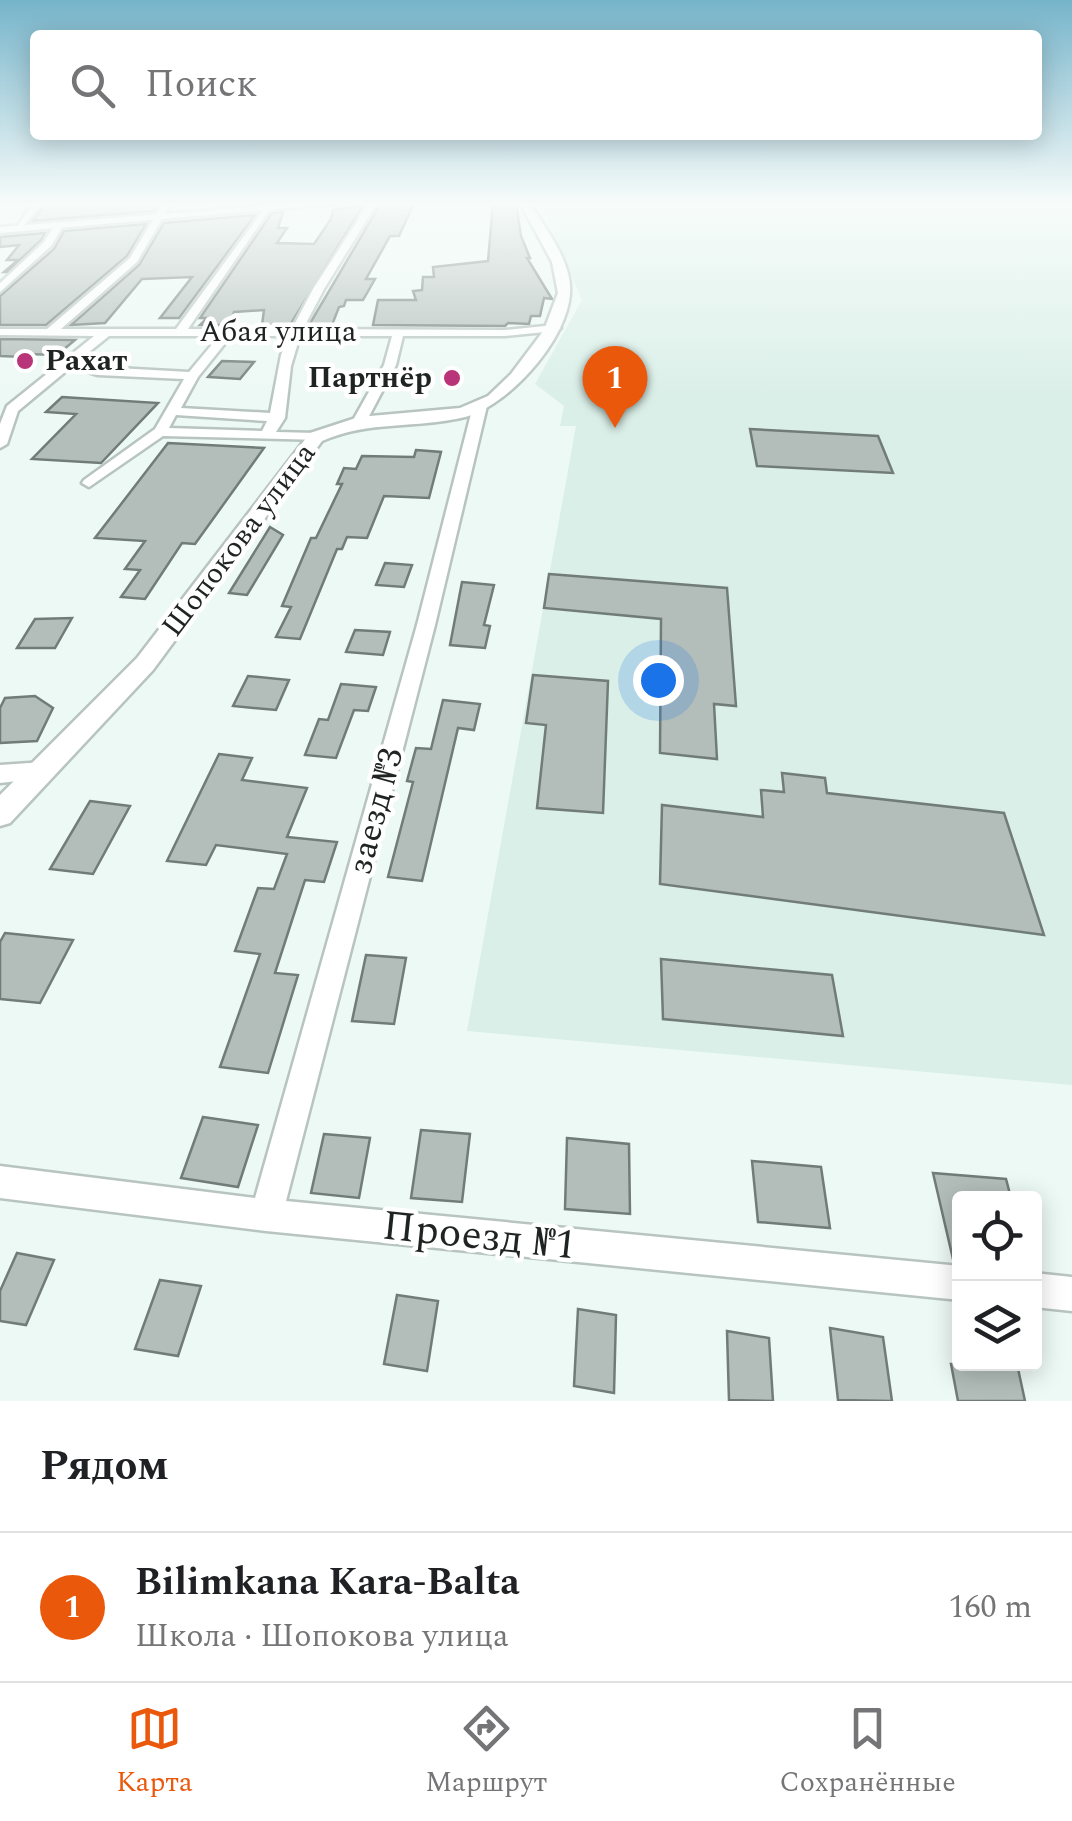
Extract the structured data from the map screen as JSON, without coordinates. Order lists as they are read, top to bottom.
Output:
{
  "streets": {
    "street": [
      "Абая улица",
      "Шопокова улица",
      "заезд №3",
      "Проезд №1"
    ]
  },
  "crossings": [
    ["Шопокова улица", "заезд №3"],
    ["заезд №3", "Проезд №1"]
  ],
  "places": ["Рахат", "Партнёр"],
  "page": {
    "search": "Поиск",
    "pins": "1",
    "heading": "Рядом",
    "list": [
      {
        "mark": "1",
        "name": "Bilimkana Kara-Balta",
        "note": "Школа · Шопокова улица",
        "value": "160 m"
      }
    ],
    "nav": ["Карта", "Маршрут", "Сохранённые"]
  }
}
